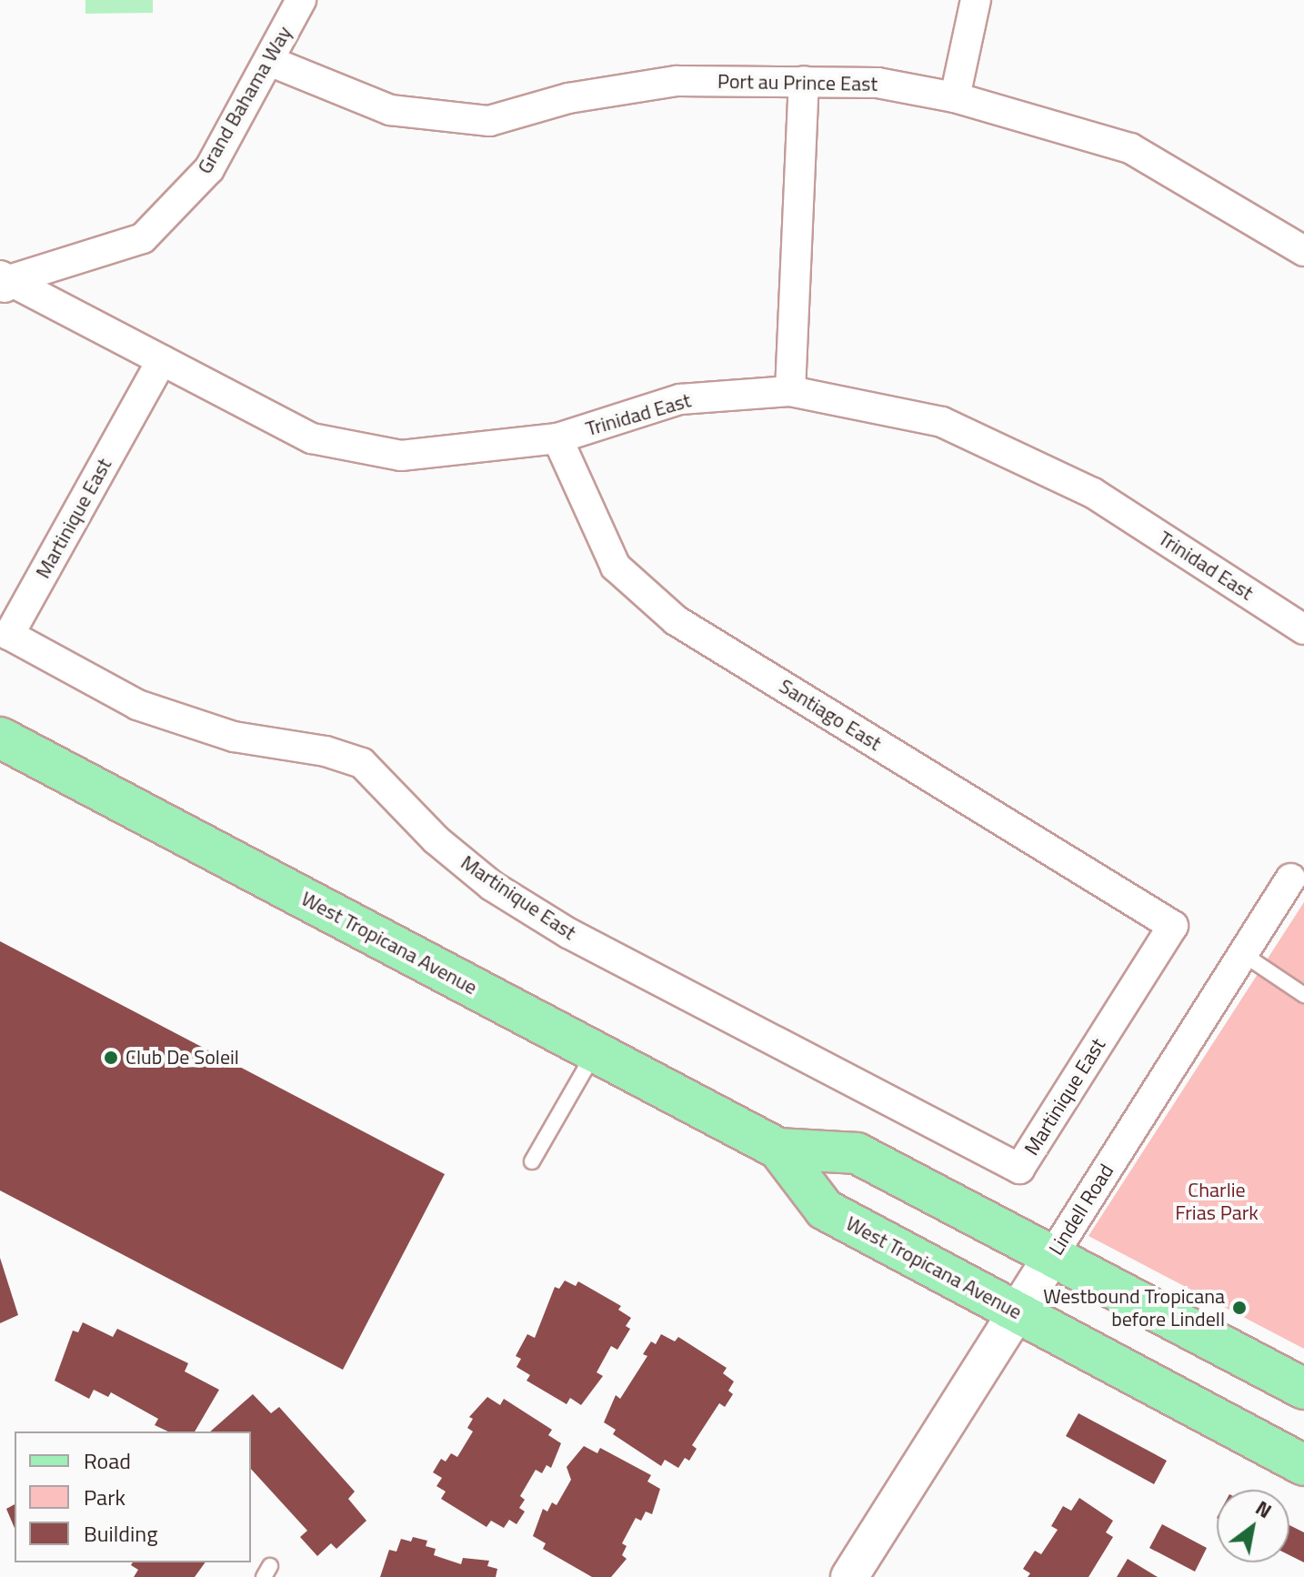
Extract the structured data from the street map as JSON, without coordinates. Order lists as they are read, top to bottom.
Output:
{
  "streets": {
    "main road": ["West Tropicana Avenue"],
    "street": [
      "Port au Prince East",
      "Grand Bahama Way",
      "Trinidad East",
      "Martinique East",
      "Santiago East",
      "Lindell Road"
    ]
  },
  "crossings": [
    ["Port au Prince East", "Grand Bahama Way"],
    ["Grand Bahama Way", "Trinidad East"],
    ["Trinidad East", "Martinique East"],
    ["Trinidad East", "Santiago East"],
    ["Martinique East", "Santiago East"],
    ["West Tropicana Avenue", "Lindell Road"]
  ],
  "parks": ["Charlie Frias Park"],
  "places": ["Club De Soleil", "Westbound Tropicana before Lindell"],
  "legend": ["Road", "Park", "Building"],
  "north": "top right"
}
